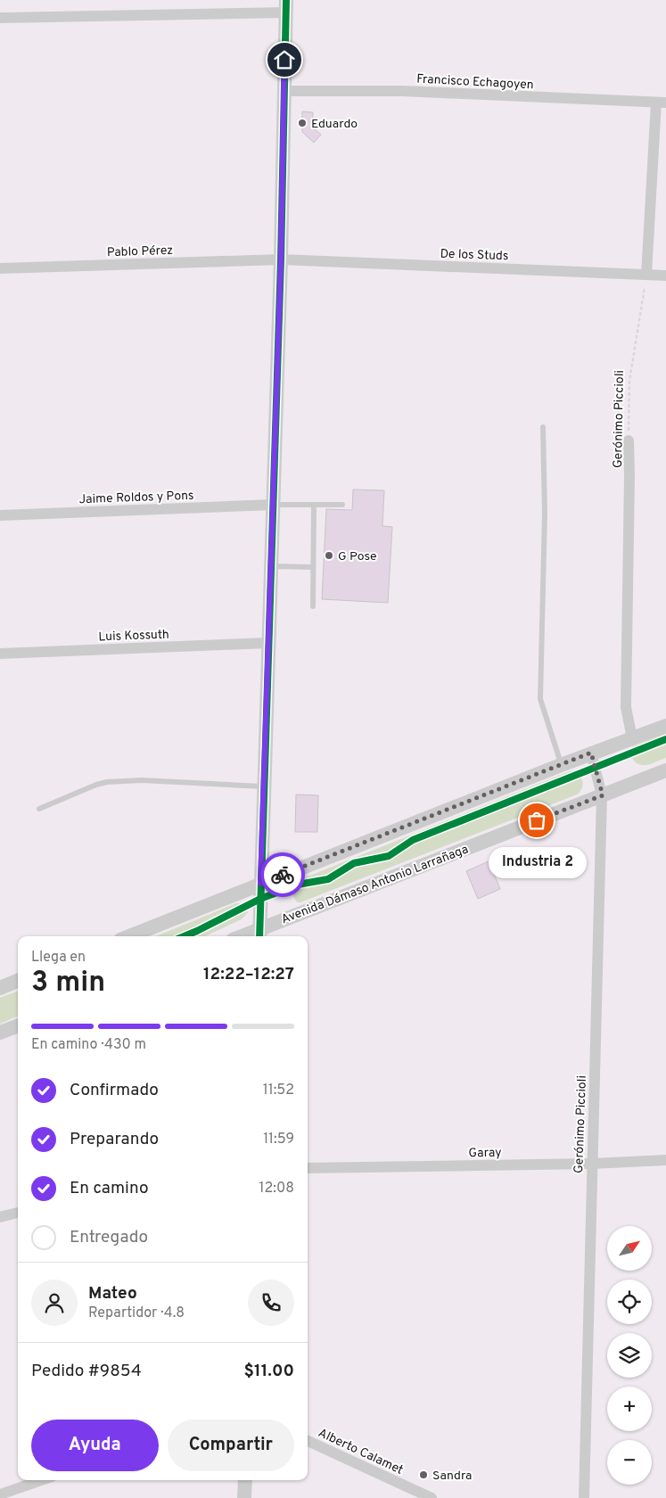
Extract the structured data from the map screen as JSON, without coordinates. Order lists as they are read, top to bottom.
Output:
{
  "streets": {
    "street": [
      "Francisco Echagoyen",
      "Pablo Pérez",
      "De los Studs",
      "Gerónimo Piccioli",
      "Jaime Roldos y Pons",
      "Luis Kossuth",
      "Avenida Dámaso Antonio Larrañaga",
      "Garay",
      "Alberto Calamet"
    ]
  },
  "crossings": [
    ["Pablo Pérez", "De los Studs"],
    ["De los Studs", "Gerónimo Piccioli"],
    ["Gerónimo Piccioli", "Avenida Dámaso Antonio Larrañaga"],
    ["Gerónimo Piccioli", "Garay"]
  ],
  "places": [
    "Eduardo",
    "G Pose",
    "Industria 2",
    "Sandra"
  ],
  "north": "top right",
  "page": {
    "bubble": "Industria 2",
    "heading": ["3 min", "Llega en", "12:22–12:27"],
    "panel": [
      "Mateo",
      "Repartidor · 4.8",
      "Pedido #9854",
      "$11.00"
    ],
    "bar": "En camino · 430 m",
    "list": [
      ["Confirmado", "11:52"],
      ["Preparando", "11:59"],
      ["En camino", "12:08"],
      "Entregado"
    ],
    "map_buttons": ["+", "−"],
    "buttons": ["Ayuda", "Compartir"]
  }
}
